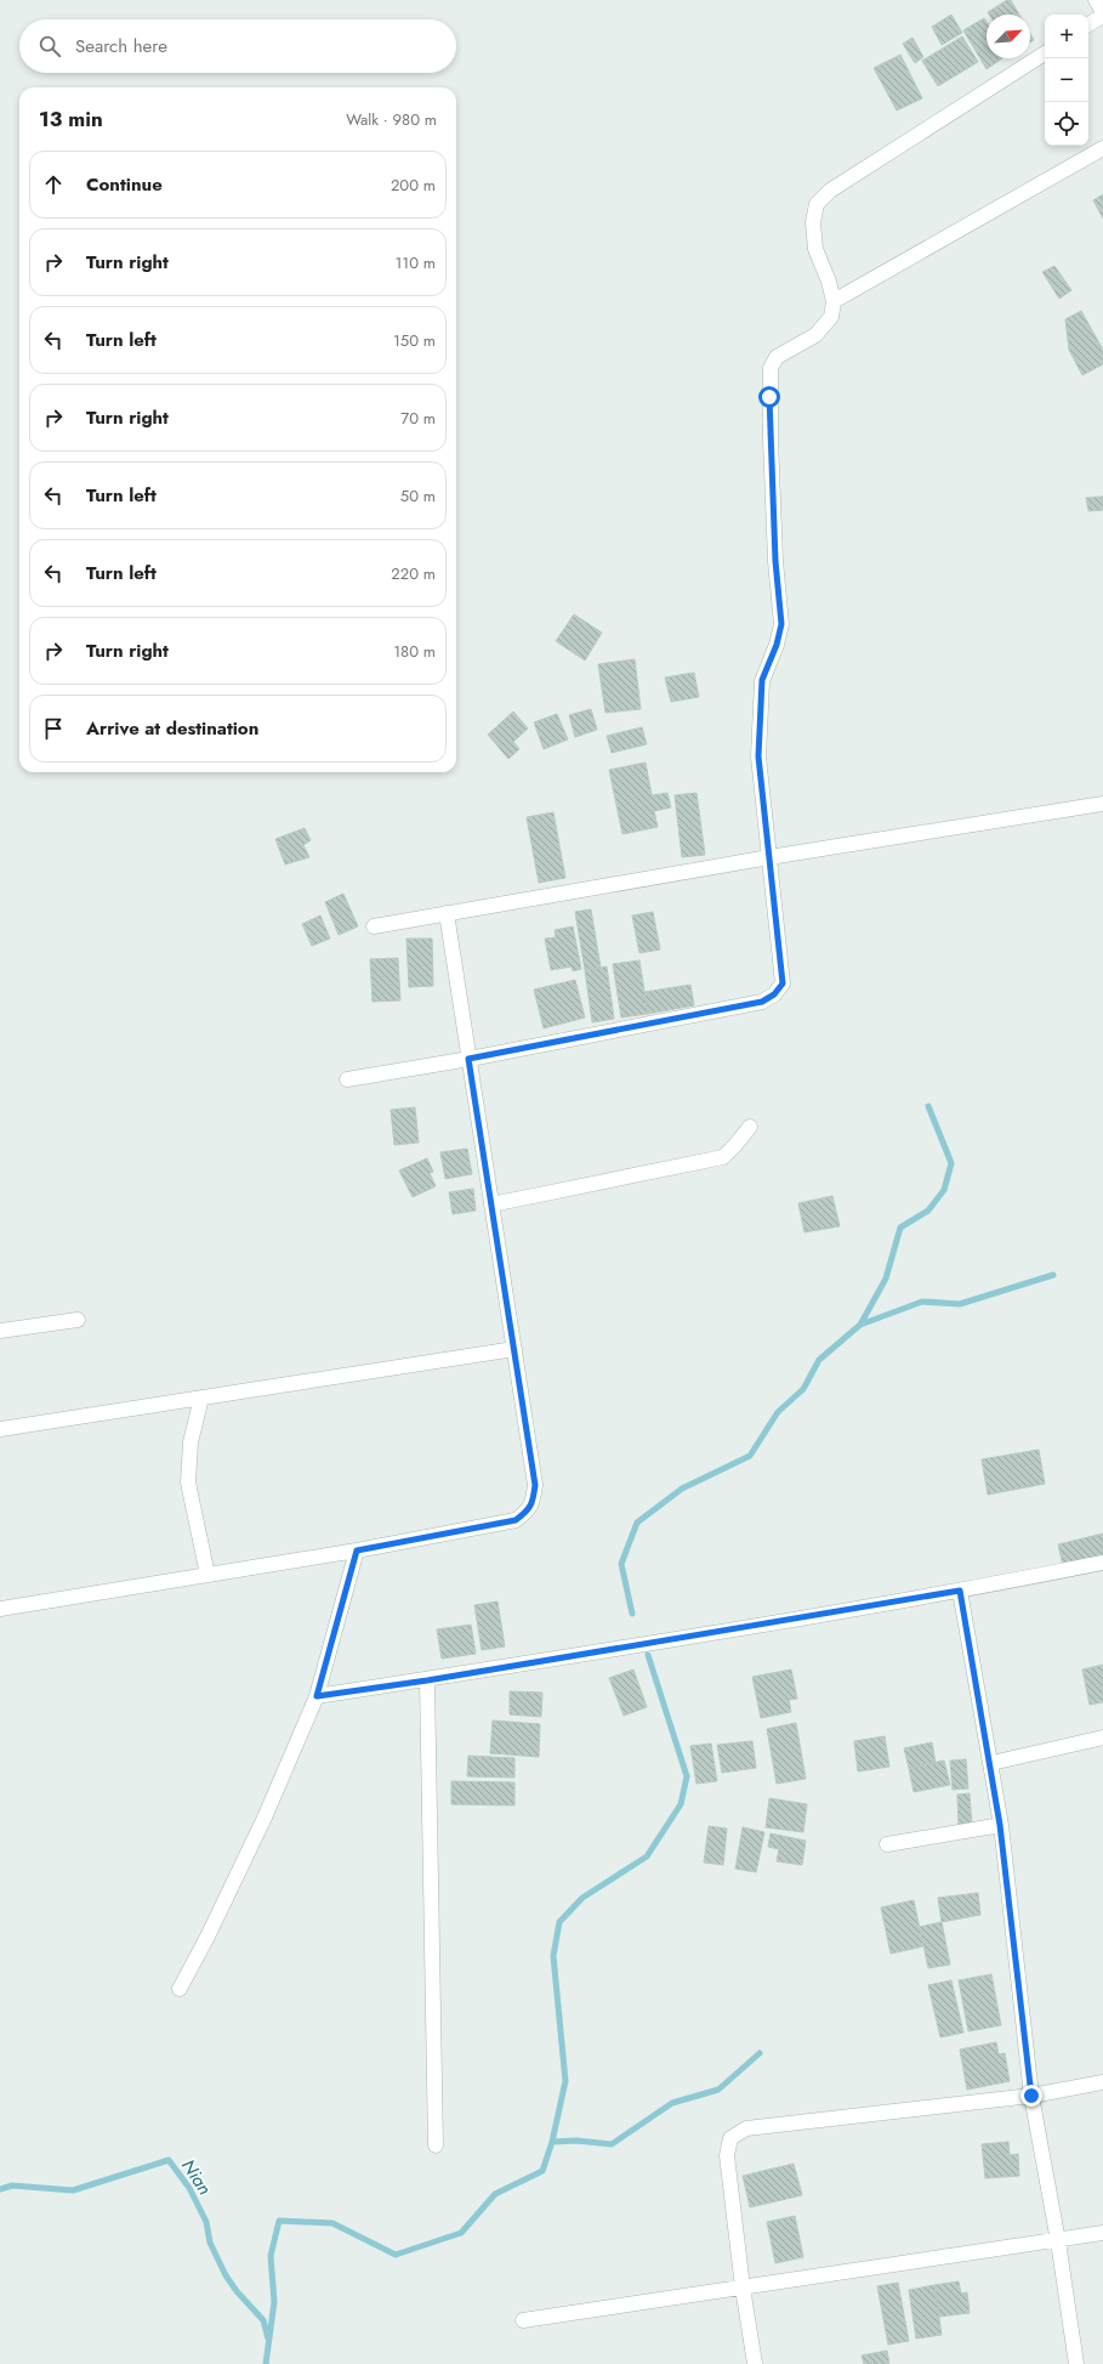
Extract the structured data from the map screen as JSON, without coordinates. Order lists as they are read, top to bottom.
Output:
{
  "water": ["Nian"],
  "north": "top right",
  "page": {
    "map_buttons": ["+", "−"],
    "search": "Search here",
    "heading": ["13 min", "Walk · 980 m"],
    "list": [
      ["Continue", "200 m"],
      ["Turn right", "110 m"],
      ["Turn left", "150 m"],
      ["Turn right", "70 m"],
      ["Turn left", "50 m"],
      ["Turn left", "220 m"],
      ["Turn right", "180 m"],
      "Arrive at destination"
    ]
  }
}
